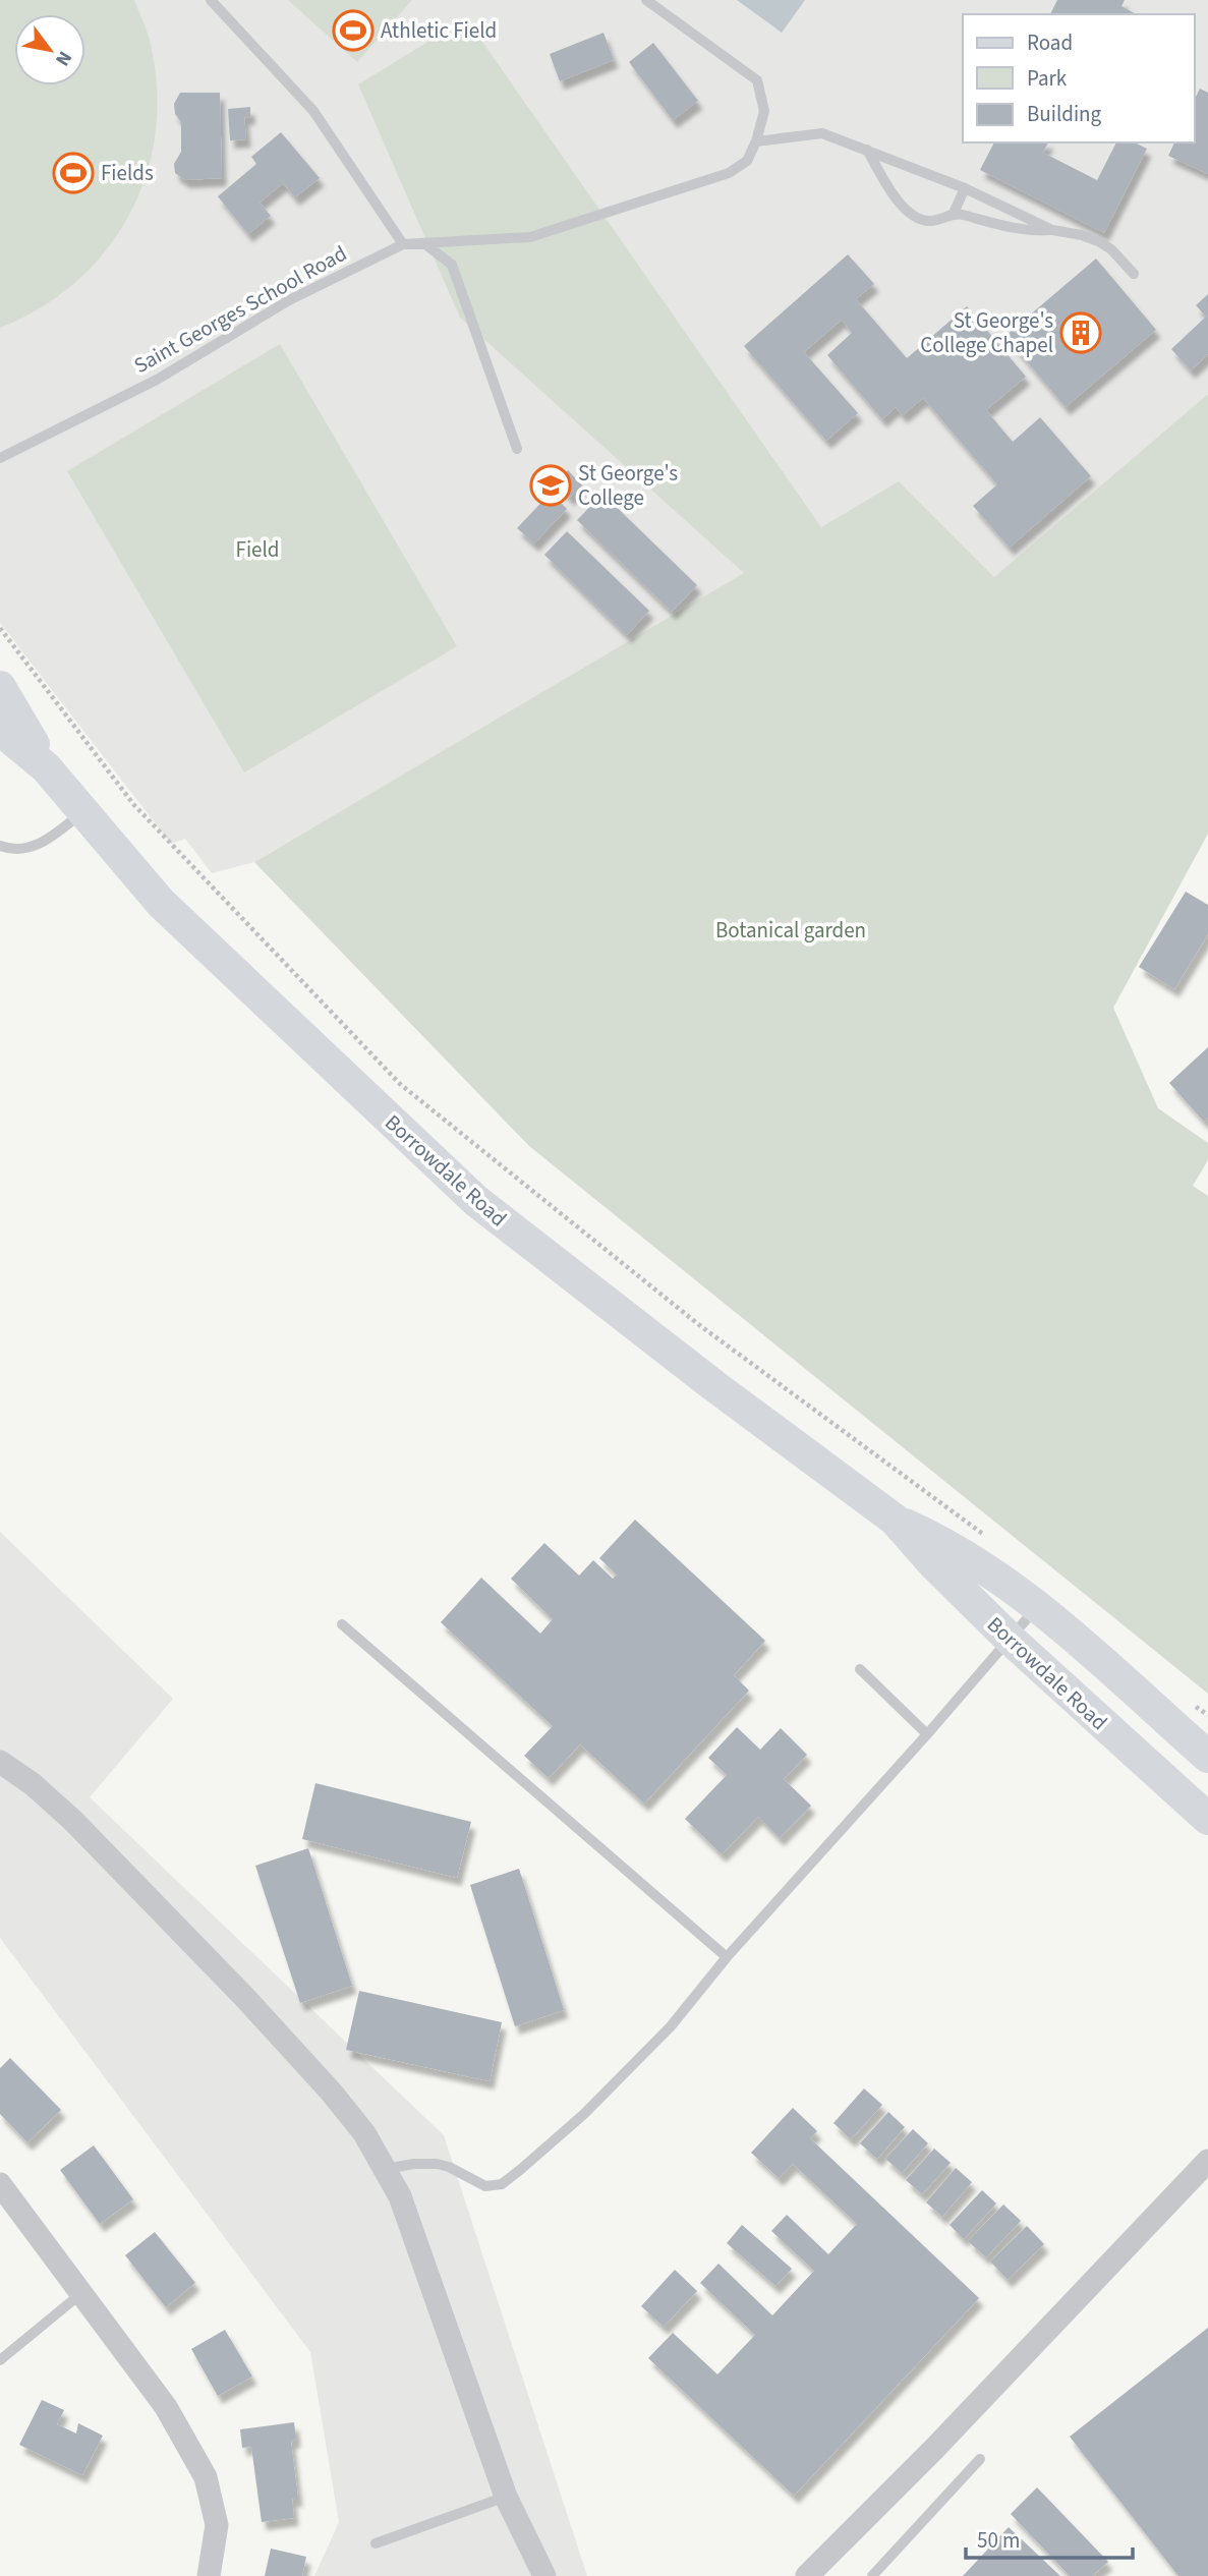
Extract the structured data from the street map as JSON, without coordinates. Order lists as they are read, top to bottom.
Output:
{
  "streets": {
    "main road": ["Borrowdale Road"],
    "lane": ["Saint Georges School Road"]
  },
  "parks": ["Field", "Botanical garden"],
  "places": {
    "sports": ["Athletic Field", "Fields"],
    "building": ["St George's College Chapel"],
    "school or university": ["St George's College"]
  },
  "legend": ["Road", "Park", "Building"],
  "scale_bar": "50 m",
  "north": "bottom right"
}
